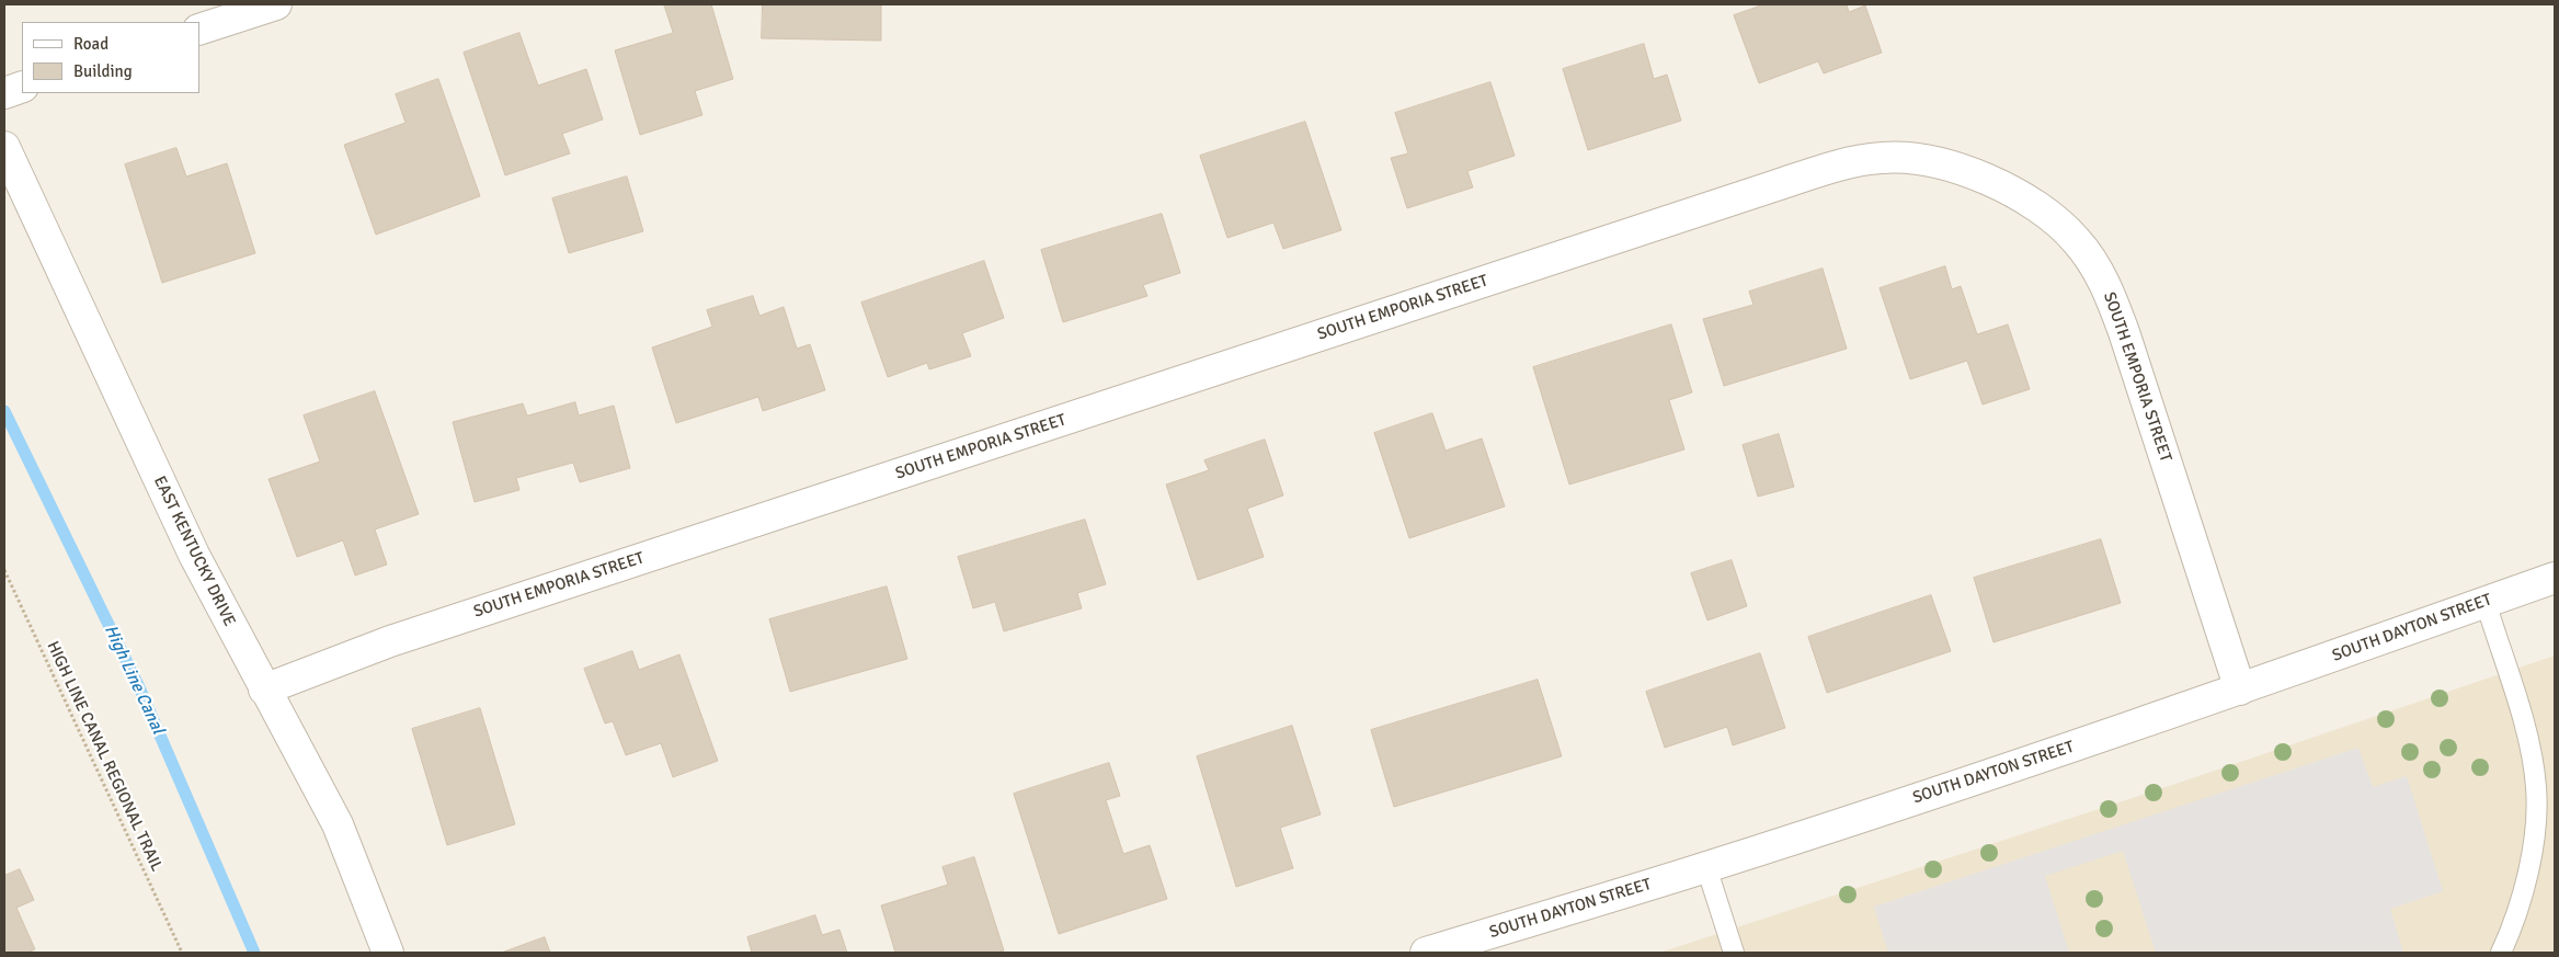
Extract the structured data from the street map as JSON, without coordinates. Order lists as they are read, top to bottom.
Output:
{
  "streets": {
    "street": ["SOUTH EMPORIA STREET", "EAST KENTUCKY DRIVE", "SOUTH DAYTON STREET"],
    "path": ["HIGH LINE CANAL REGIONAL TRAIL"]
  },
  "crossings": [
    ["SOUTH EMPORIA STREET", "EAST KENTUCKY DRIVE"],
    ["SOUTH EMPORIA STREET", "SOUTH DAYTON STREET"]
  ],
  "water": ["High Line Canal"],
  "legend": ["Road", "Building"]
}
